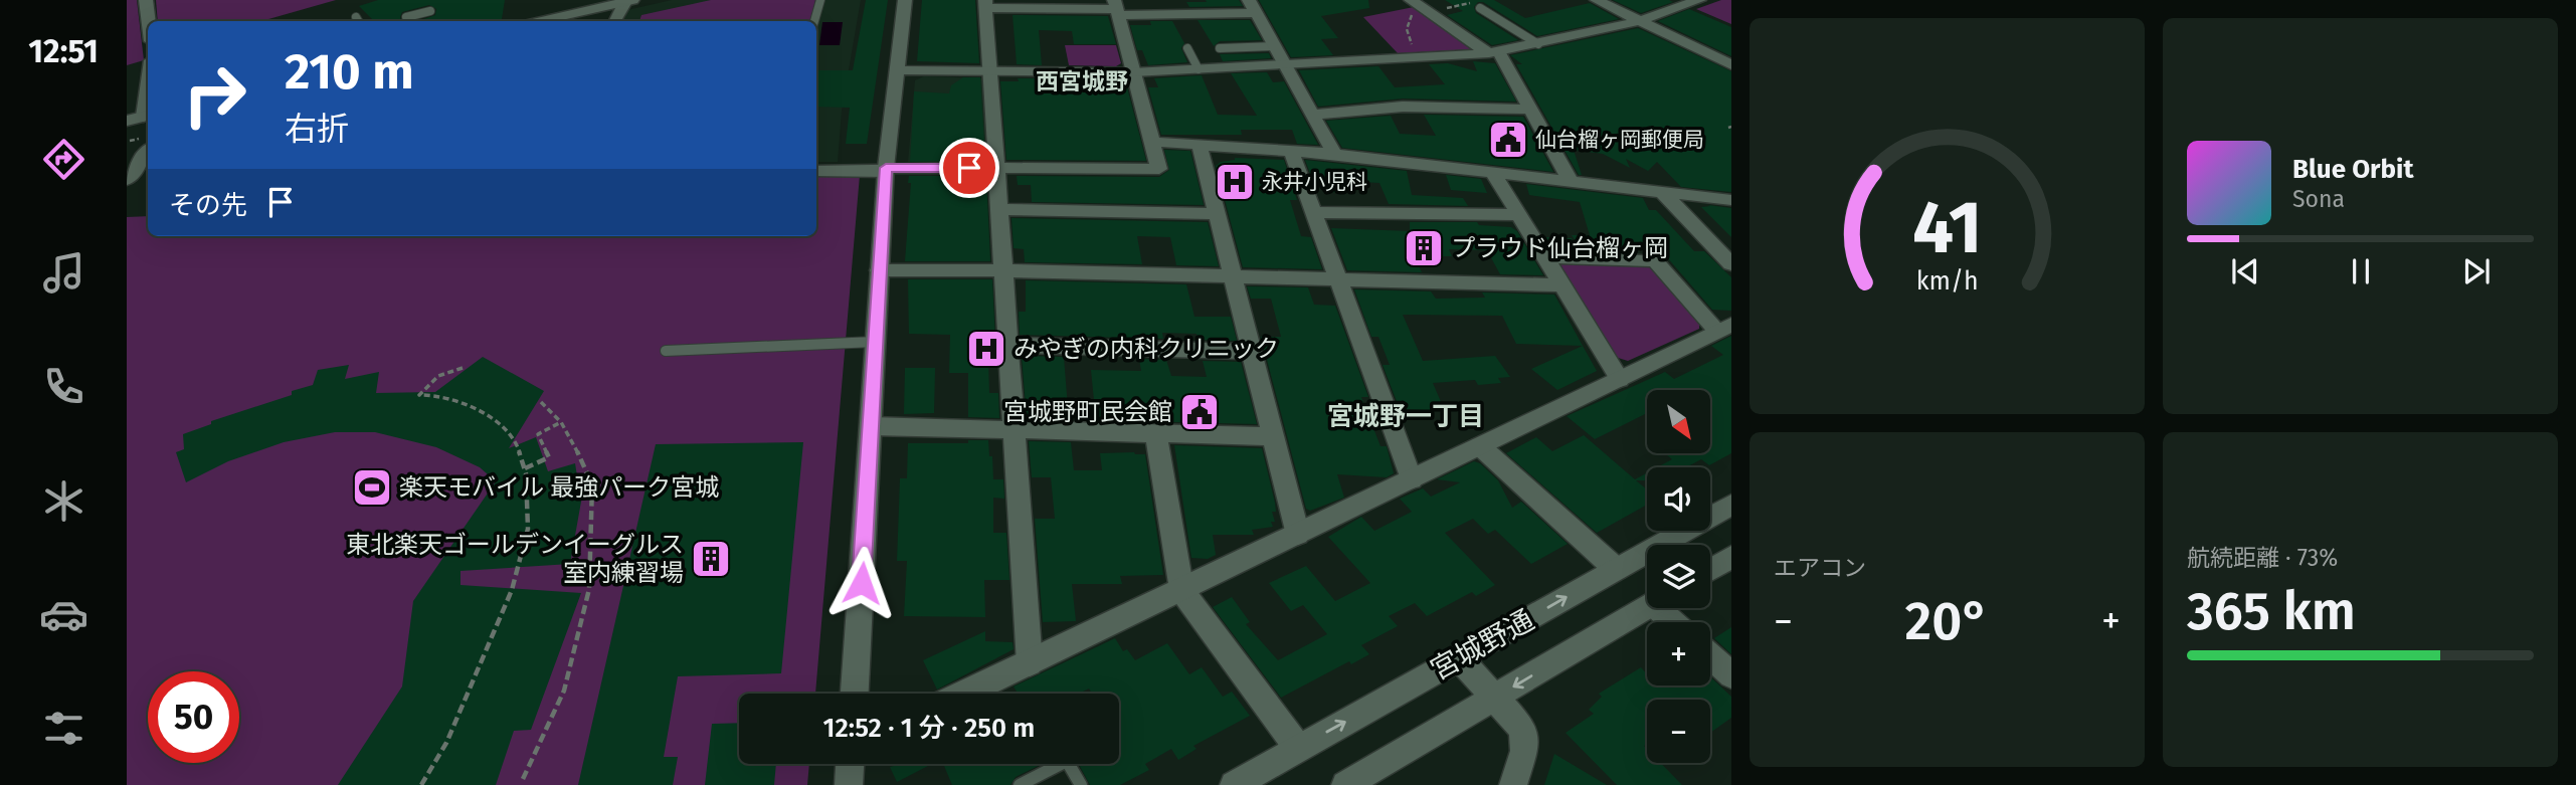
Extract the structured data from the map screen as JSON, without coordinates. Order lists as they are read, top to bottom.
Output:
{
  "streets": {
    "street": ["宮城野通"]
  },
  "districts": ["西宮城野", "宮城野一丁目"],
  "places": {
    "public building": ["仙台榴ヶ岡郵便局", "宮城野町民会館"],
    "hospital": ["永井小児科", "みやぎの内科クリニック"],
    "building": ["プラウド仙台榴ヶ岡", "東北楽天ゴールデンイーグルス 室内練習場"],
    "sports": ["楽天モバイル 最強パーク宮城"]
  },
  "north": "bottom right",
  "page": {
    "tabs": "12:51",
    "turn": ["210 m", "右折"],
    "song": ["Blue Orbit", "Sona"],
    "then": "その先",
    "map_buttons": ["+", "−"],
    "tile": [
      "エアコン",
      ["航続距離 · 73%", "365 km"]
    ],
    "heat": ["−", "20°", "+"],
    "limit": "50",
    "trip": "12:52 · 1 分 · 250 m",
    "gauge": ["41", "km/h"]
  }
}
